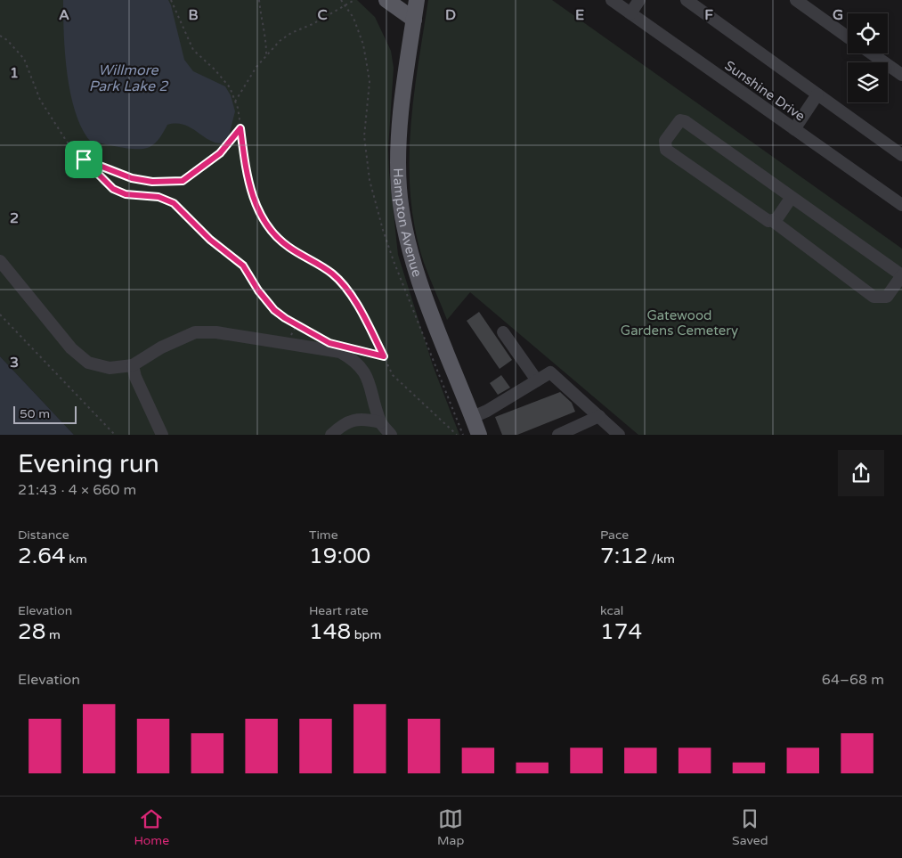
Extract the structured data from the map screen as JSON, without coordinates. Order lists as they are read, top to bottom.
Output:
{
  "streets": {
    "main road": ["Hampton Avenue"],
    "street": ["Sunshine Drive"]
  },
  "water": ["Willmore Park Lake 2"],
  "parks": ["Gatewood Gardens Cemetery"],
  "scale_bar": "50 m",
  "page": {
    "scale": "50 m",
    "heading": ["Evening run", "21:43 · 4 × 660 m"],
    "stats": [
      ["Distance", "2.64 km"],
      ["Time", "19:00"],
      ["Pace", "7:12 /km"],
      ["Elevation", "28 m"],
      ["Heart rate", "148 bpm"],
      ["kcal", "174"]
    ],
    "chart": ["Elevation", "64–68 m"],
    "tabs": ["Home", "Map", "Saved"]
  },
  "grid": {
    "columns": [
      "A",
      "B",
      "C",
      "D",
      "E",
      "F",
      "G"
    ],
    "rows": ["1", "2", "3"]
  }
}
